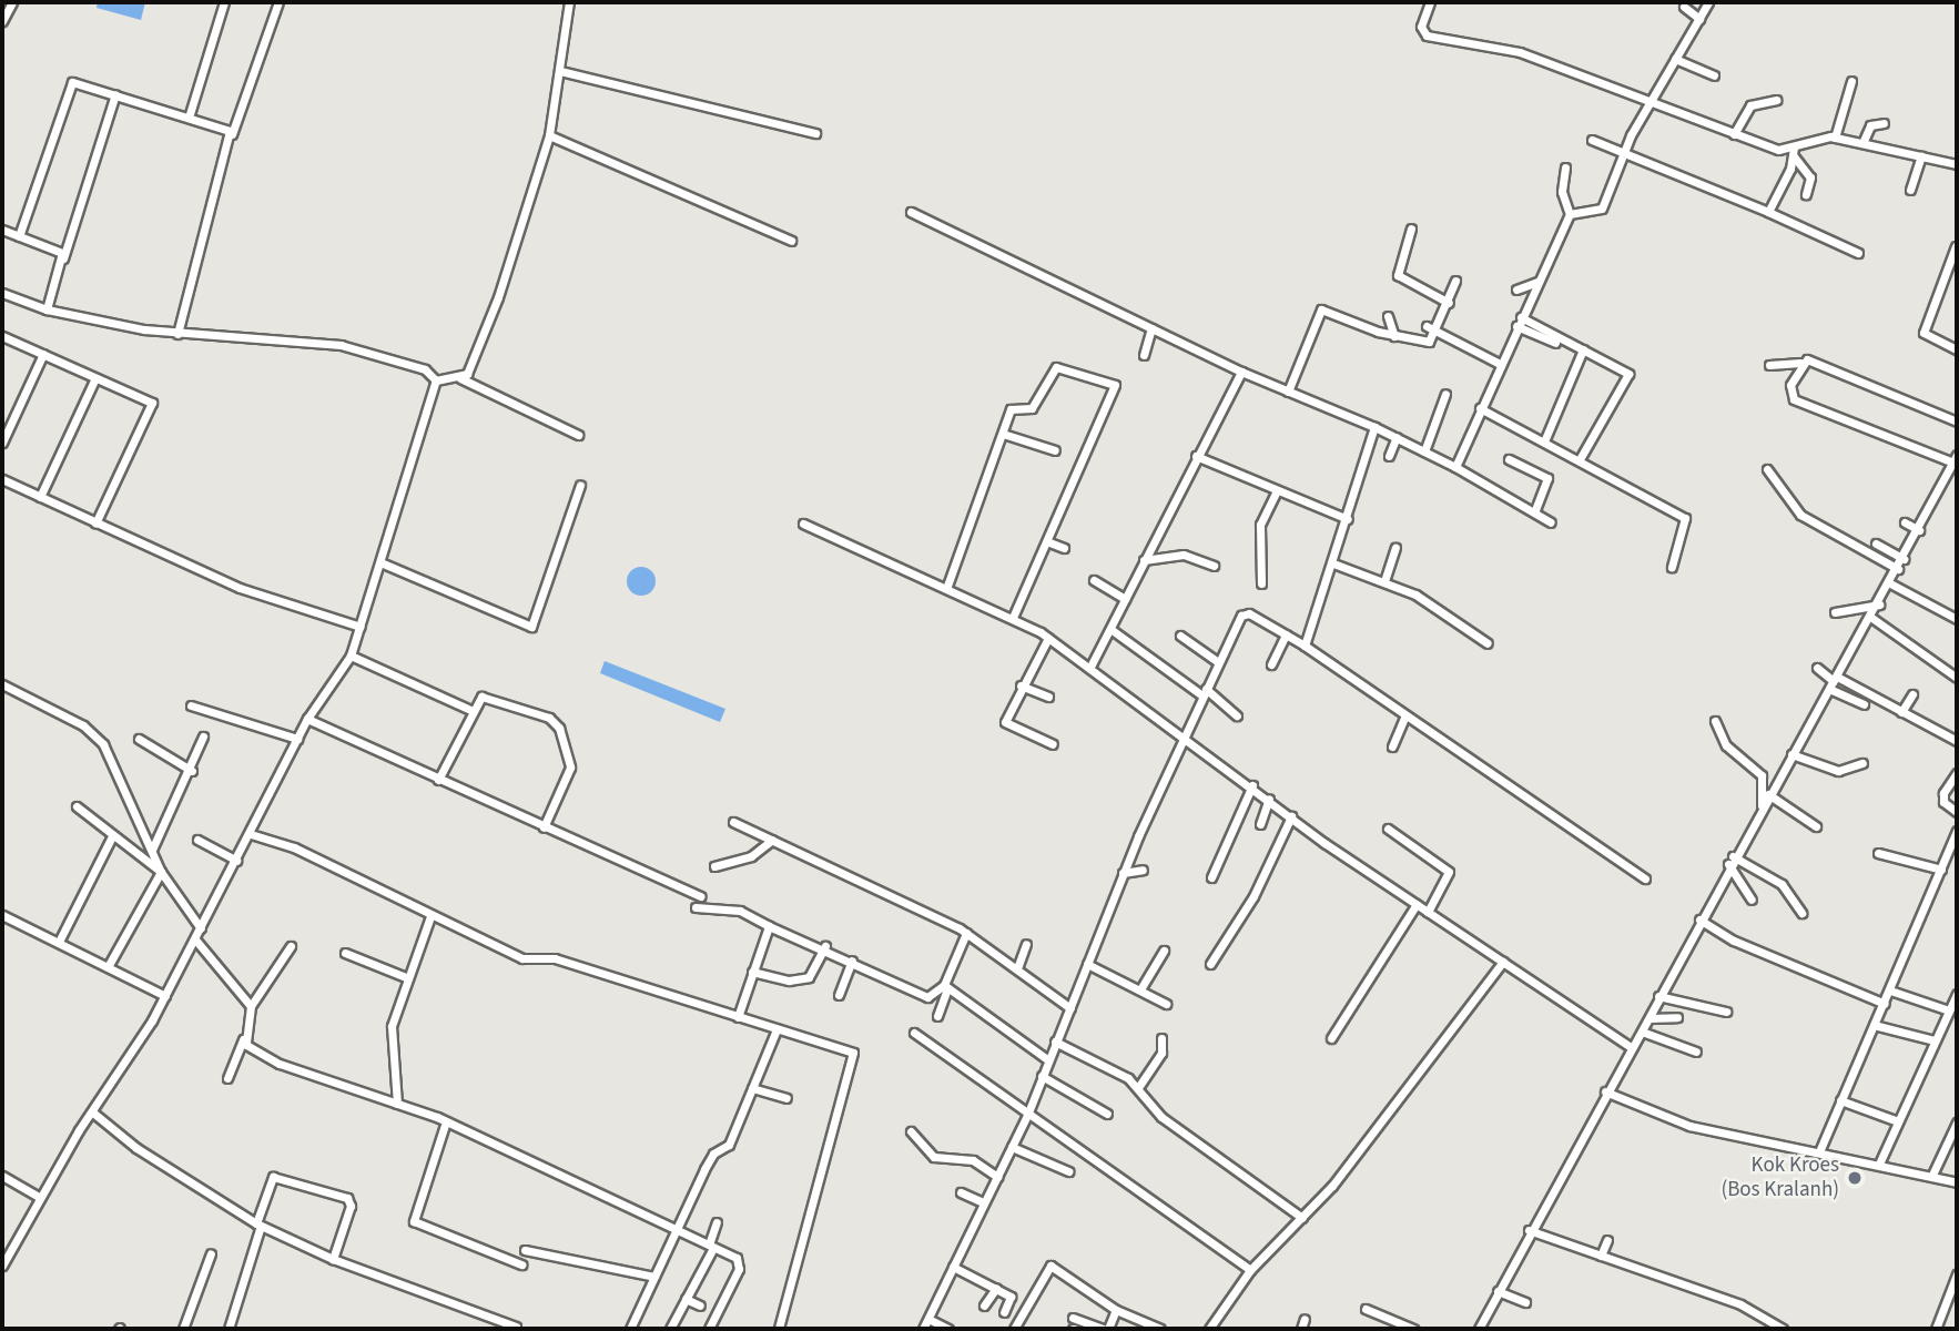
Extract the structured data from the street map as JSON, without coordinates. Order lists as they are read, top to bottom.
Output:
{
  "places": ["Kok Kroes (Bos Kralanh)"]
}
